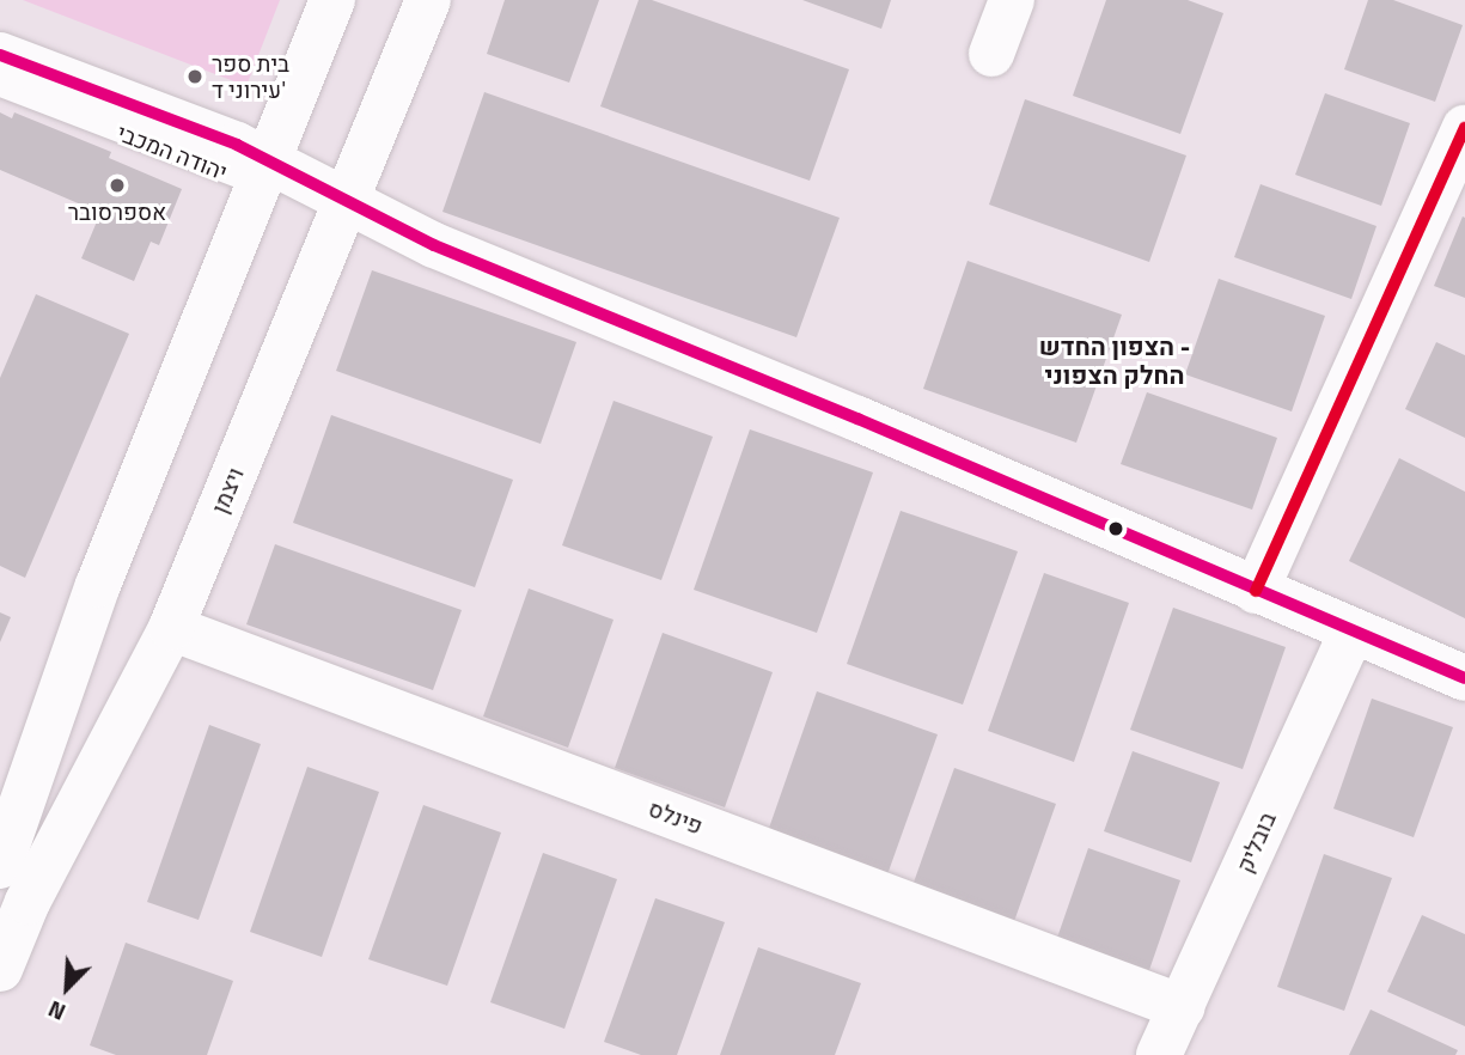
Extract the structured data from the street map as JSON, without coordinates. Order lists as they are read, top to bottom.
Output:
{
  "streets": {
    "street": [
      "יהודה המכבי",
      "ויצמן",
      "פינלס",
      "בובליק"
    ]
  },
  "crossings": [
    ["יהודה המכבי", "ויצמן"],
    ["יהודה המכבי", "בובליק"],
    ["ויצמן", "פינלס"],
    ["פינלס", "בובליק"]
  ],
  "districts": ["הצפון החדש - החלק הצפוני"],
  "places": ["בית ספר עירוני ד'", "אספרסובר"],
  "north": "bottom left"
}
